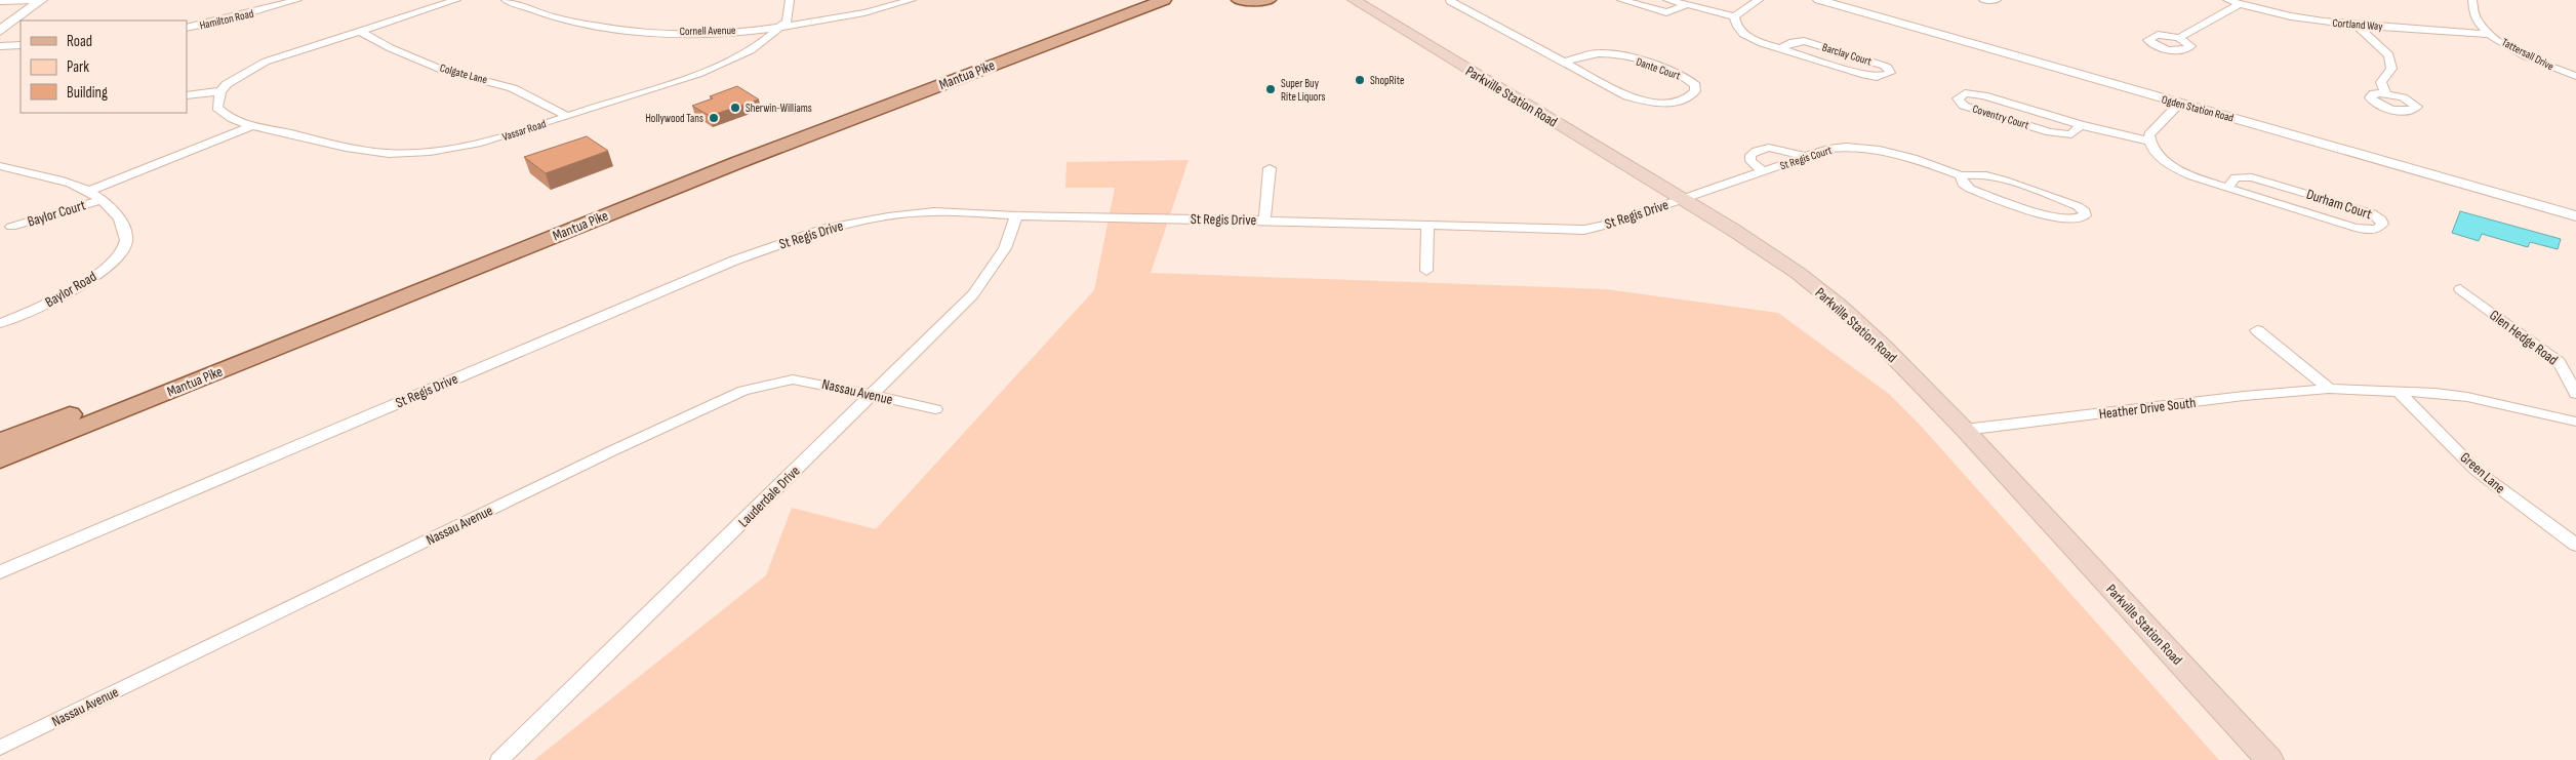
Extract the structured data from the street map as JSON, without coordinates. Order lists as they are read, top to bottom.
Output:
{
  "streets": {
    "main road": ["Mantua Pike", "Parkville Station Road"],
    "street": [
      "Hamilton Road",
      "Cortland Way",
      "Cornell Avenue",
      "Barclay Court",
      "Tattersall Drive",
      "Dante Court",
      "Colgate Lane",
      "Ogden Station Road",
      "Coventry Court",
      "Vassar Road",
      "St Regis Court",
      "Durham Court",
      "Baylor Court",
      "St Regis Drive",
      "Baylor Road",
      "Glen Hedge Road",
      "Nassau Avenue",
      "Heather Drive South",
      "Green Lane",
      "Lauderdale Drive"
    ]
  },
  "crossings": [
    ["Cortland Way", "Tattersall Drive"],
    ["Cornell Avenue", "Vassar Road"],
    ["Colgate Lane", "Vassar Road"],
    ["Parkville Station Road", "St Regis Court"],
    ["Parkville Station Road", "St Regis Drive"],
    ["Parkville Station Road", "Heather Drive South"],
    ["Coventry Court", "Durham Court"],
    ["St Regis Court", "St Regis Drive"],
    ["Baylor Court", "Baylor Road"],
    ["St Regis Drive", "Lauderdale Drive"],
    ["Nassau Avenue", "Lauderdale Drive"],
    ["Heather Drive South", "Green Lane"]
  ],
  "places": [
    "ShopRite",
    "Super Buy Rite Liquors",
    "Sherwin-Williams",
    "Hollywood Tans"
  ],
  "legend": ["Road", "Park", "Building"]
}
